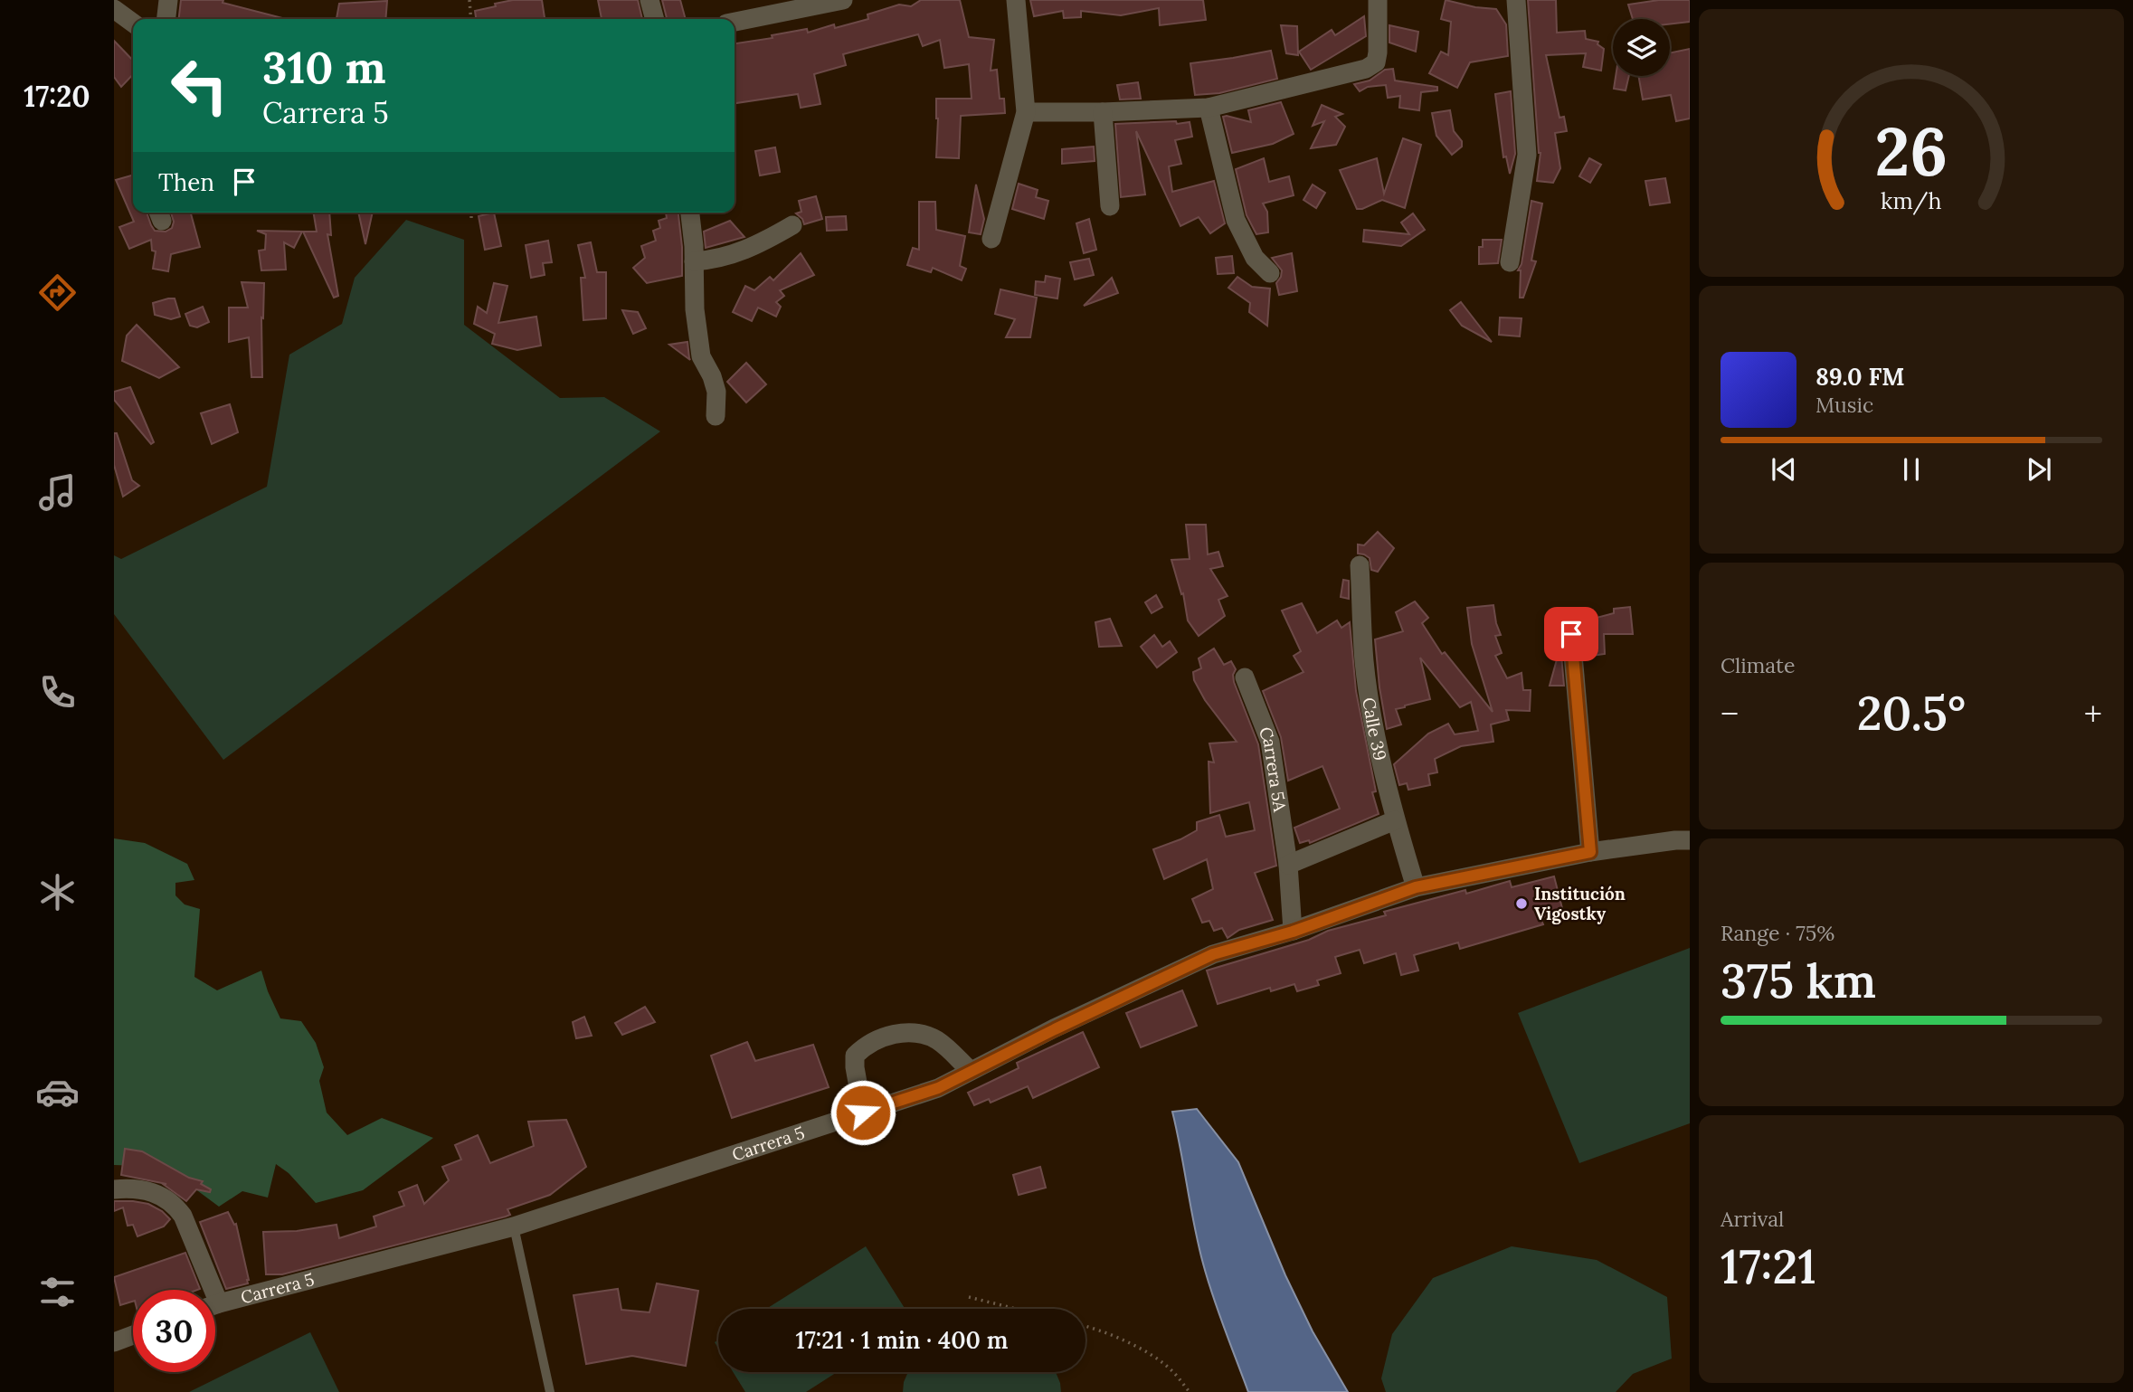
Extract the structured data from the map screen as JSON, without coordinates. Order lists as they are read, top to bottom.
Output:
{
  "streets": {
    "street": ["Calle 39", "Carrera 5A", "Carrera 5"]
  },
  "crossings": [
    ["Calle 39", "Carrera 5"],
    ["Carrera 5A", "Carrera 5"]
  ],
  "places": ["Institución Vigostky"],
  "page": {
    "tabs": "17:20",
    "turn": ["310 m", "Carrera 5"],
    "then": "Then",
    "song": ["89.0 FM", "Music"],
    "tile": [
      "Climate",
      ["Range · 75%", "375 km"],
      ["Arrival", "17:21"]
    ],
    "heat": ["−", "20.5°", "+"],
    "limit": "30",
    "trip": "17:21 · 1 min · 400 m",
    "gauge": ["26", "km/h"]
  }
}
